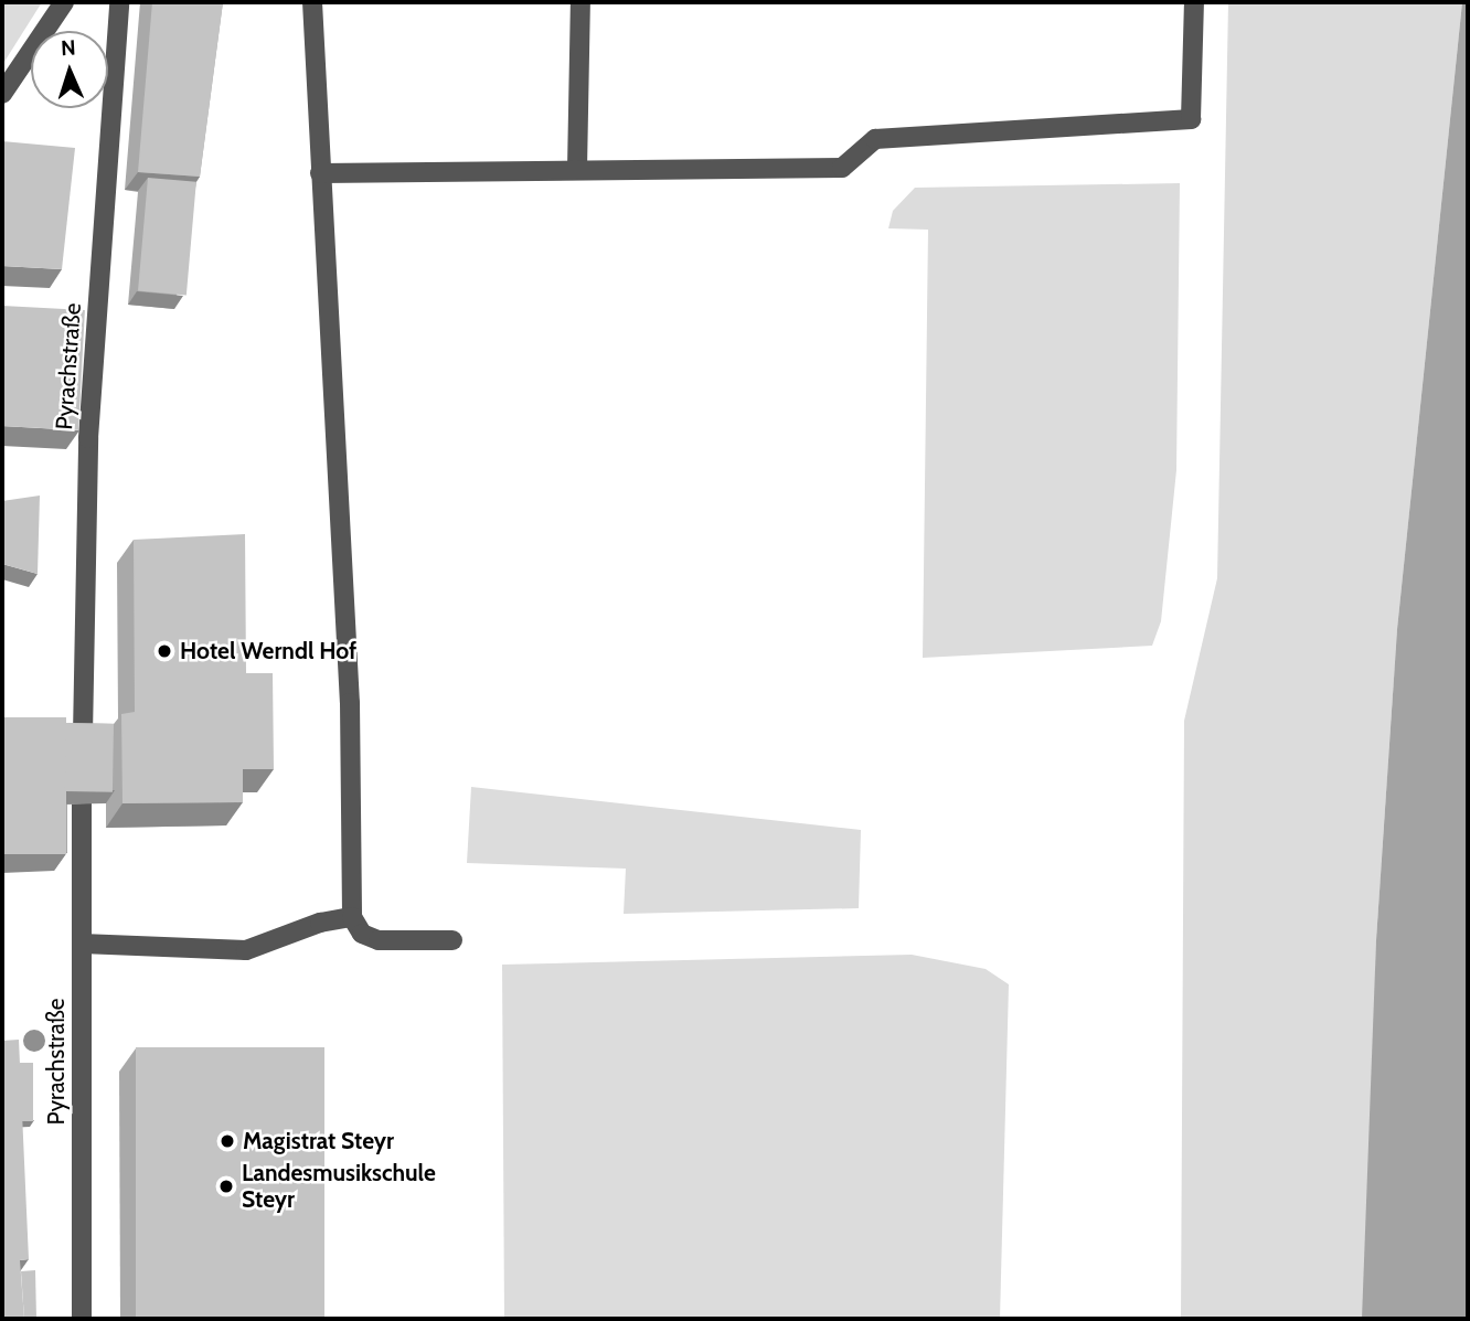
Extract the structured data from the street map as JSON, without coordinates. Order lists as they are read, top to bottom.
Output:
{
  "streets": {
    "street": ["Pyrachstraße"]
  },
  "places": ["Hotel Werndl Hof", "Magistrat Steyr", "Landesmusikschule Steyr"],
  "north": "top"
}
